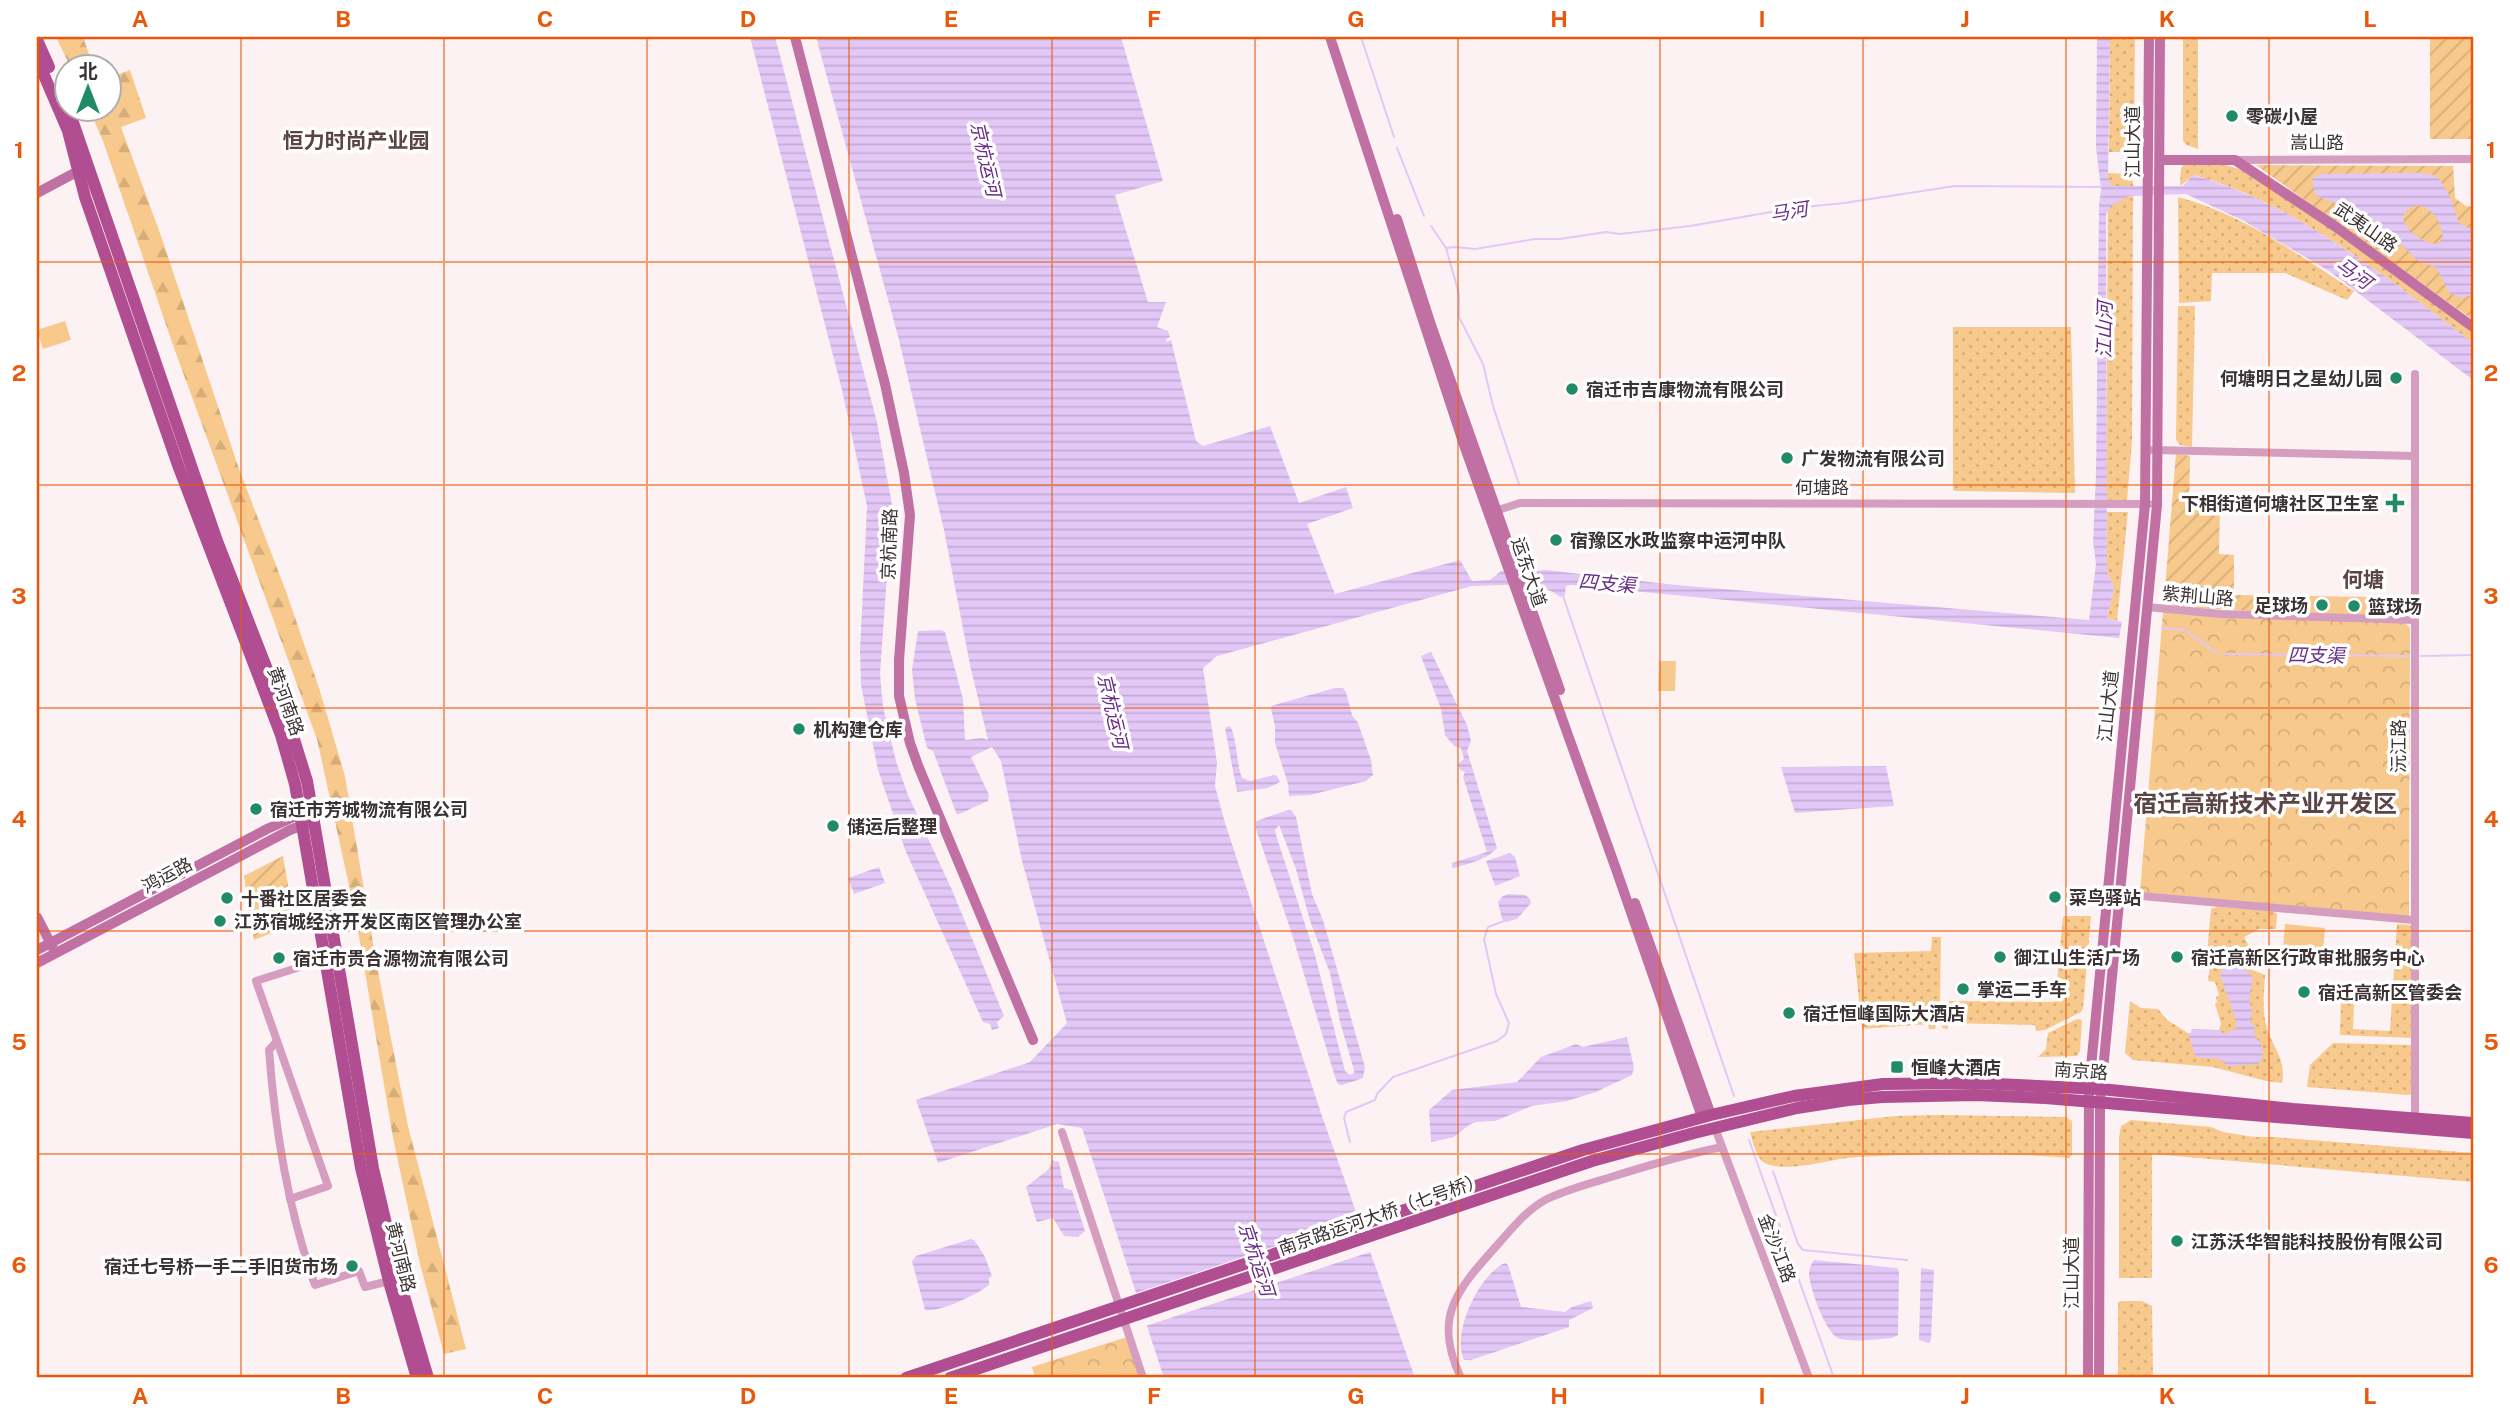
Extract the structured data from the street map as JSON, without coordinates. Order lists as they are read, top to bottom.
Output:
{
  "streets": {
    "main road": [
      "江山大道",
      "嵩山路",
      "武夷山路",
      "京杭南路",
      "运东大道",
      "黄河南路",
      "鸿运路",
      "南京路",
      "南京路运河大桥（七号桥）"
    ],
    "street": [
      "何塘路",
      "紫荆山路",
      "沅江路",
      "金沙江路"
    ]
  },
  "crossings": [
    ["江山大道", "嵩山路"],
    ["江山大道", "何塘路"],
    ["江山大道", "紫荆山路"],
    ["江山大道", "南京路"],
    ["嵩山路", "武夷山路"],
    ["何塘路", "运东大道"],
    ["运东大道", "南京路"],
    ["紫荆山路", "沅江路"],
    ["黄河南路", "鸿运路"],
    ["沅江路", "南京路"],
    ["南京路", "南京路运河大桥（七号桥）"],
    ["南京路", "金沙江路"]
  ],
  "districts": ["恒力时尚产业园", "何塘", "宿迁高新技术产业开发区"],
  "water": [
    "京杭运河",
    "马河",
    "江山河",
    "四支渠"
  ],
  "places": {
    "other": [
      "零碳小屋",
      "何塘明日之星幼儿园",
      "宿迁市吉康物流有限公司",
      "广发物流有限公司",
      "宿豫区水政监察中运河中队",
      "足球场",
      "篮球场",
      "机构建仓库",
      "宿迁市芳城物流有限公司",
      "储运后整理",
      "菜鸟驿站",
      "十番社区居委会",
      "江苏宿城经济开发区南区管理办公室",
      "御江山生活广场",
      "宿迁高新区行政审批服务中心",
      "宿迁市贵合源物流有限公司",
      "掌运二手车",
      "宿迁高新区管委会",
      "宿迁恒峰国际大酒店",
      "江苏沃华智能科技股份有限公司",
      "宿迁七号桥一手二手旧货市场"
    ],
    "health": ["下相街道何塘社区卫生室"],
    "transit": ["恒峰大酒店"]
  },
  "north": "top",
  "grid": {
    "columns": [
      "A",
      "B",
      "C",
      "D",
      "E",
      "F",
      "G",
      "H",
      "I",
      "J",
      "K",
      "L"
    ],
    "rows": [
      "1",
      "2",
      "3",
      "4",
      "5",
      "6"
    ]
  }
}
